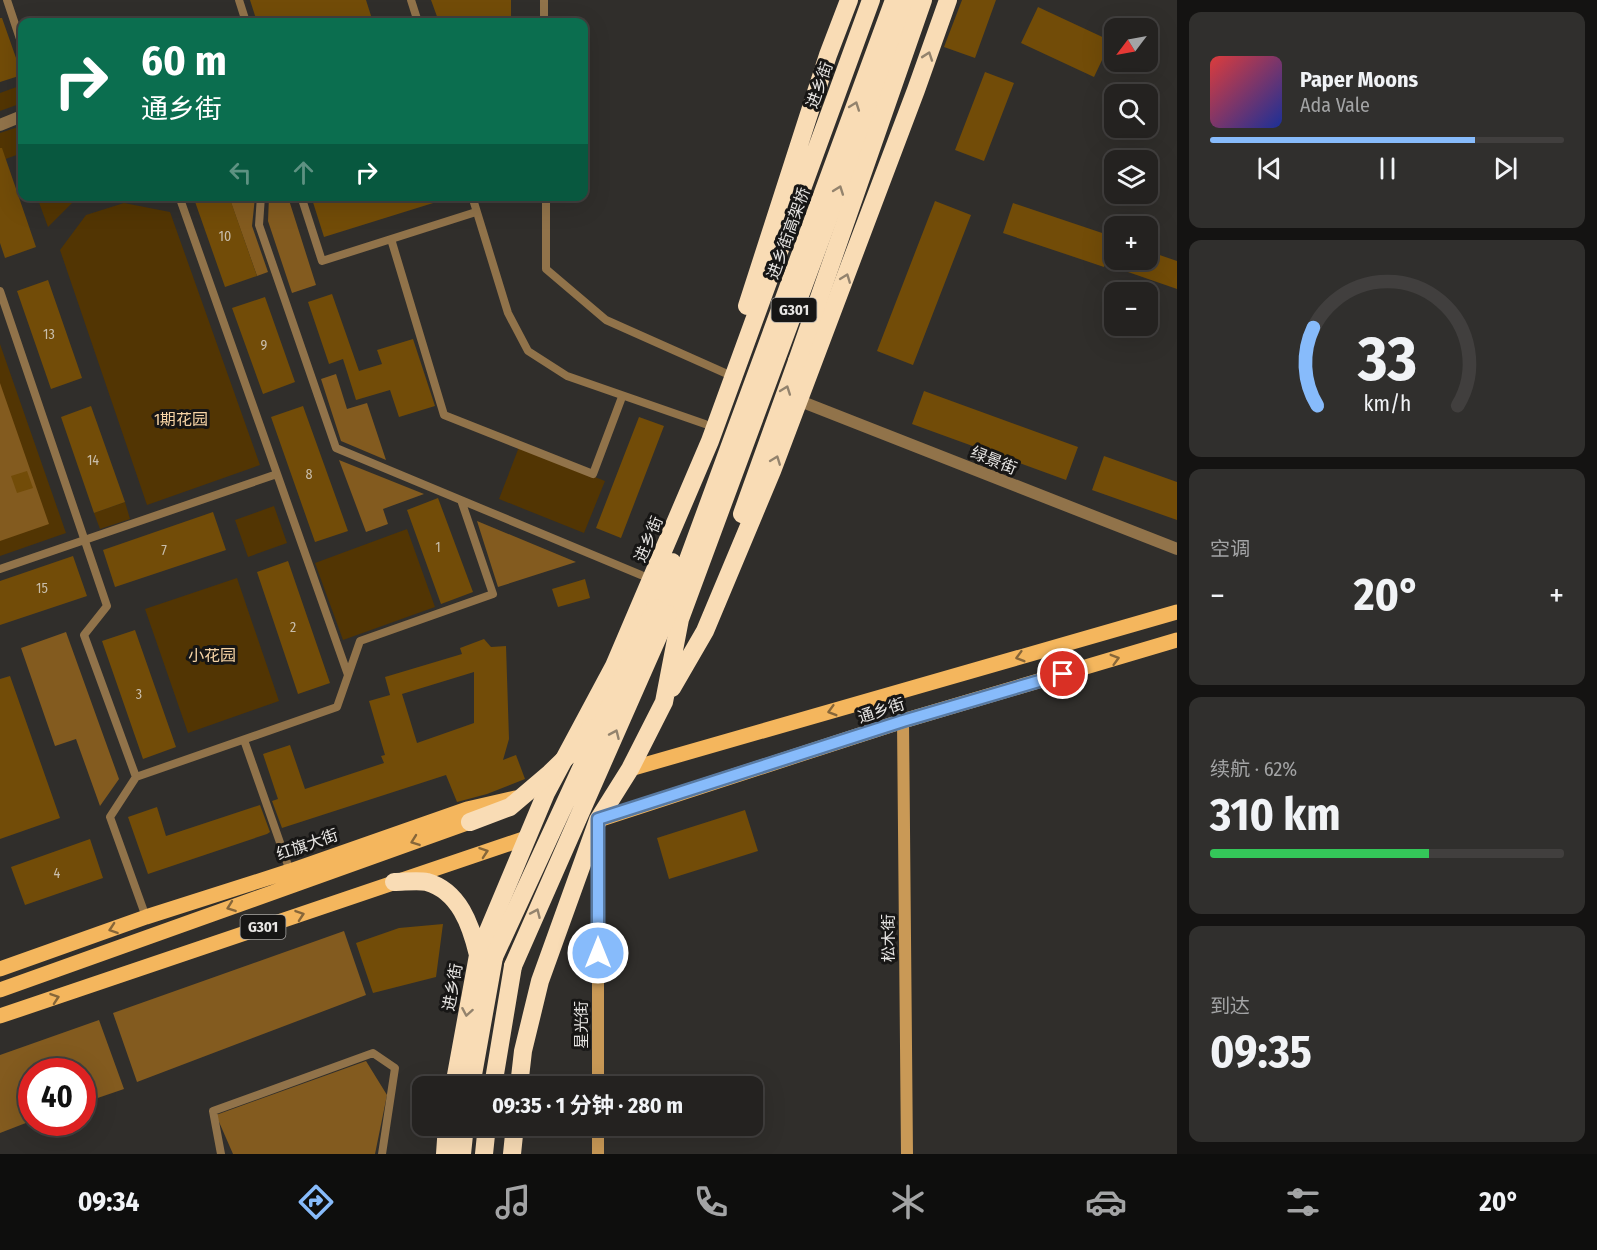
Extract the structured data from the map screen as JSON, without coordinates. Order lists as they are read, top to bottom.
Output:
{
  "streets": {
    "highway": [
      "进乡街",
      "进乡街高架桥",
      "G301",
      "红旗大街"
    ],
    "main road": ["通乡街"],
    "street": ["绿景街", "松木街", "星光街"]
  },
  "crossings": [
    ["进乡街", "G301"],
    ["进乡街", "红旗大街"],
    ["进乡街高架桥", "G301"],
    ["G301", "通乡街"],
    ["G301", "红旗大街"],
    ["G301", "星光街"],
    ["通乡街", "红旗大街"],
    ["通乡街", "松木街"],
    ["通乡街", "星光街"]
  ],
  "parks": ["1期花园", "小花园"],
  "house_numbers": [
    "10",
    "13",
    "9",
    "14",
    "8",
    "1",
    "7",
    "15",
    "2",
    "3",
    "4"
  ],
  "north": "bottom left",
  "page": {
    "map_buttons": ["+", "−"],
    "turn": ["60 m", "通乡街"],
    "song": ["Paper Moons", "Ada Vale"],
    "tile": [
      "空调",
      ["续航 · 62%", "310 km"],
      ["到达", "09:35"]
    ],
    "heat": ["−", "20°", "+"],
    "limit": "40",
    "trip": "09:35 · 1 分钟 · 280 m",
    "tabs": ["09:34", "20°"],
    "gauge": ["33", "km/h"]
  }
}
